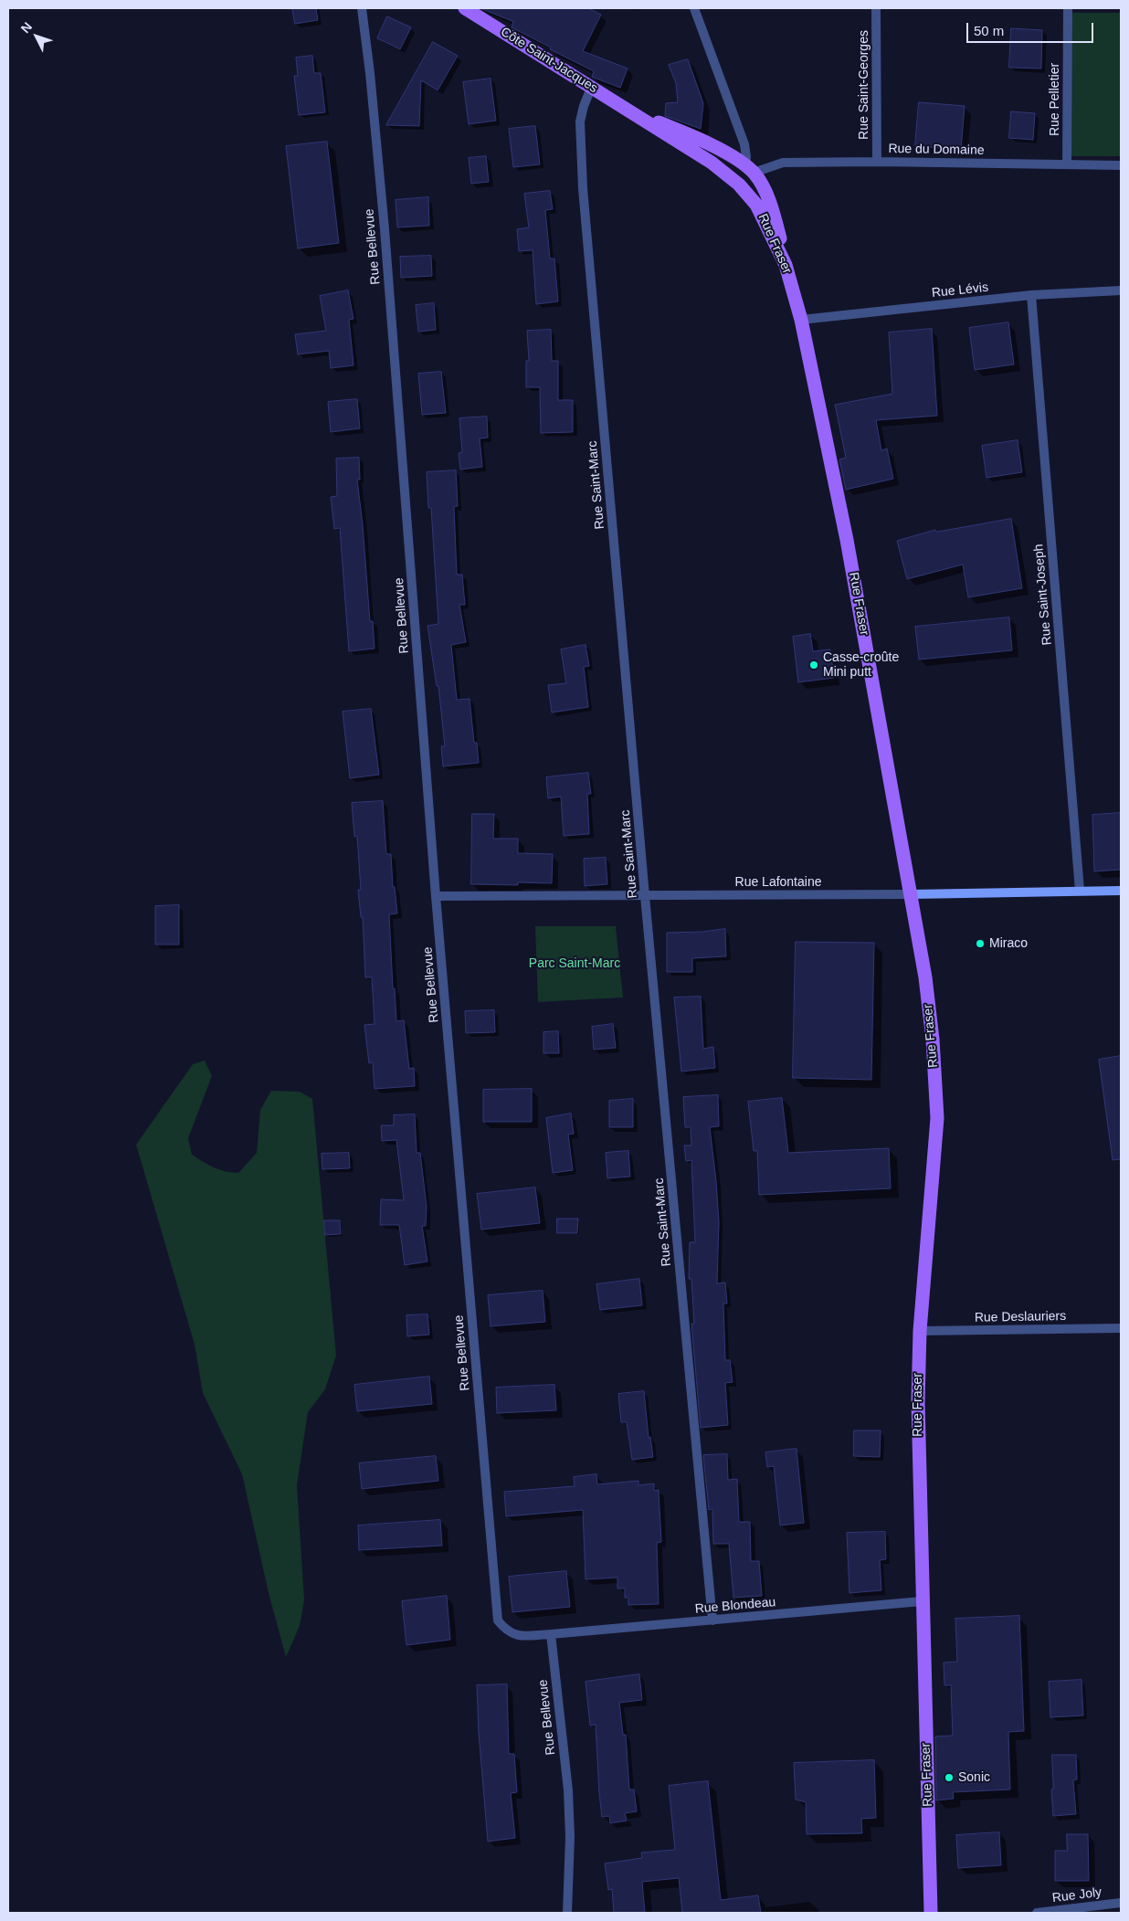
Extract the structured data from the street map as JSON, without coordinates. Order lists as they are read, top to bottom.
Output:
{
  "streets": {
    "main road": ["Côte Saint-Jacques", "Rue Fraser", "Rue Lafontaine"],
    "street": [
      "Rue Saint-Georges",
      "Rue Pelletier",
      "Rue du Domaine",
      "Rue Bellevue",
      "Rue Lévis",
      "Rue Saint-Marc",
      "Rue Saint-Joseph",
      "Rue Deslauriers",
      "Rue Blondeau",
      "Rue Joly"
    ]
  },
  "crossings": [
    ["Côte Saint-Jacques", "Rue du Domaine"],
    ["Côte Saint-Jacques", "Rue Fraser"],
    ["Côte Saint-Jacques", "Rue Saint-Marc"],
    ["Rue Saint-Georges", "Rue du Domaine"],
    ["Rue Pelletier", "Rue du Domaine"],
    ["Rue Fraser", "Rue Lévis"],
    ["Rue Fraser", "Rue Lafontaine"],
    ["Rue Fraser", "Rue Deslauriers"],
    ["Rue Fraser", "Rue Blondeau"],
    ["Rue Bellevue", "Rue Lafontaine"],
    ["Rue Bellevue", "Rue Blondeau"],
    ["Rue Lévis", "Rue Saint-Joseph"],
    ["Rue Saint-Marc", "Rue Lafontaine"],
    ["Rue Saint-Marc", "Rue Blondeau"],
    ["Rue Saint-Joseph", "Rue Lafontaine"]
  ],
  "parks": ["Parc Saint-Marc"],
  "places": ["Casse-croûte Mini putt", "Miraco", "Sonic"],
  "scale_bar": "50 m",
  "north": "top left"
}
